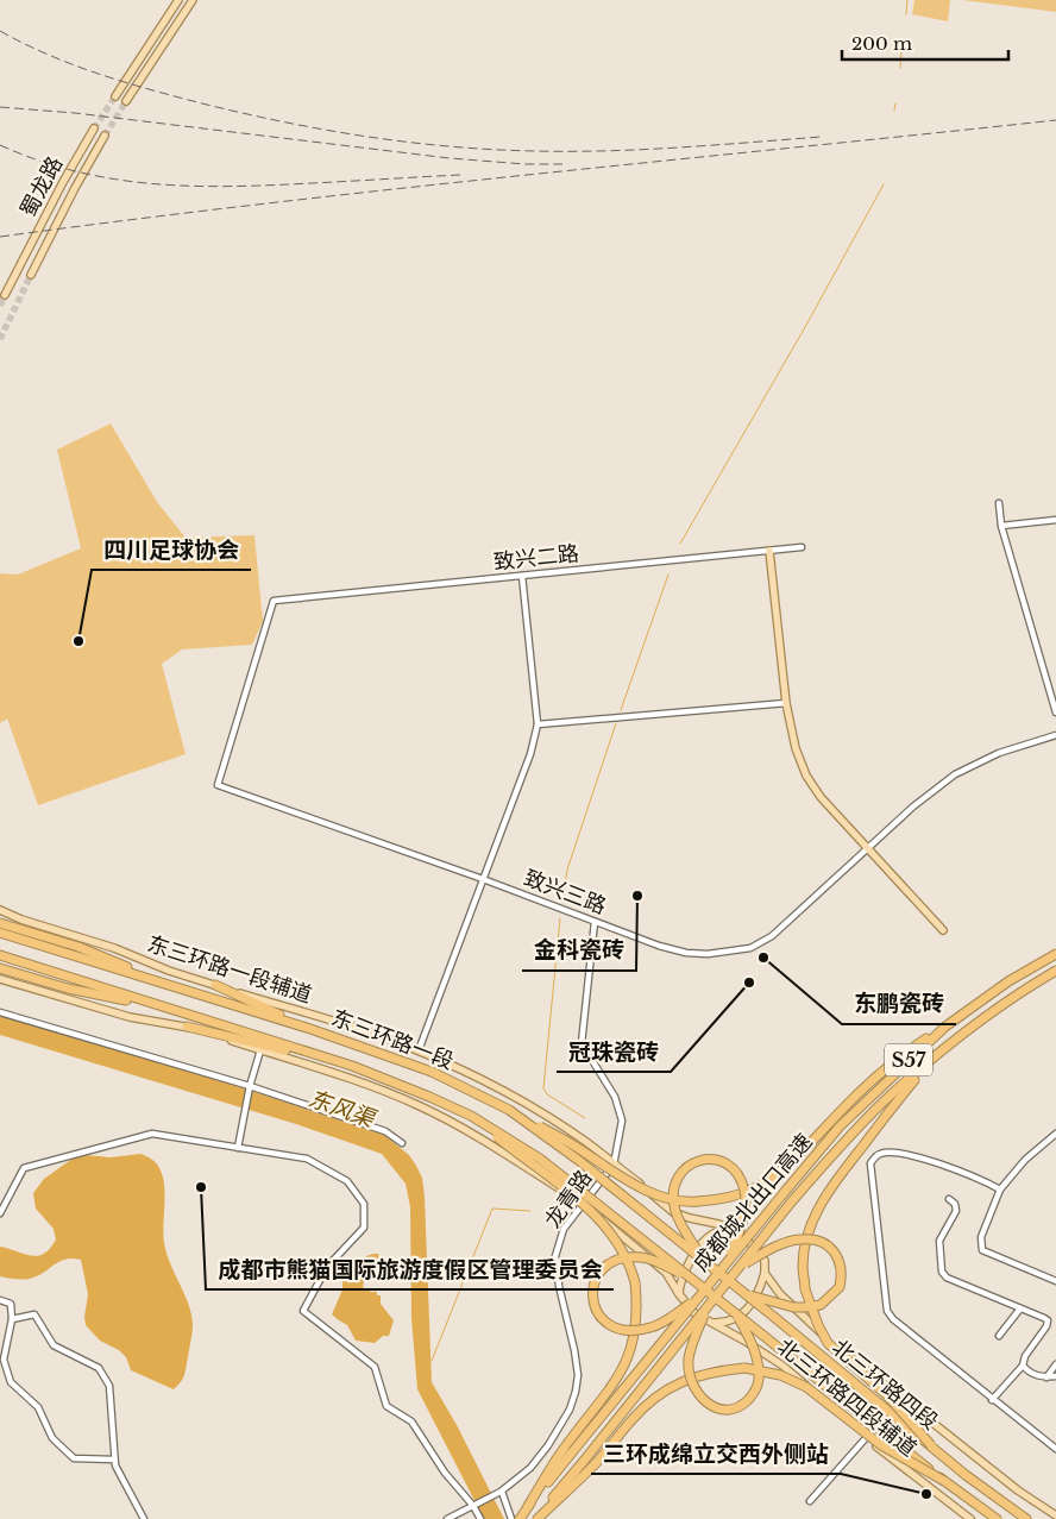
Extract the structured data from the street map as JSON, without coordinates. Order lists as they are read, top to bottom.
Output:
{
  "streets": {
    "highway": [
      "东三环路一段",
      "S57",
      "成都城北出口高速",
      "北三环路四段"
    ],
    "main road": ["蜀龙路", "东三环路一段辅道", "北三环路四段辅道"],
    "street": ["致兴二路", "致兴三路", "龙青路"]
  },
  "crossings": [
    ["致兴二路", "致兴三路"],
    ["致兴三路", "龙青路"],
    ["东三环路一段辅道", "龙青路"],
    ["东三环路一段辅道", "北三环路四段辅道"],
    ["东三环路一段", "北三环路四段"]
  ],
  "water": ["东风渠"],
  "places": [
    "四川足球协会",
    "金科瓷砖",
    "东鹏瓷砖",
    "冠珠瓷砖",
    "成都市熊猫国际旅游度假区管理委员会",
    "三环成绵立交西外侧站"
  ],
  "scale_bar": "200 m"
}
